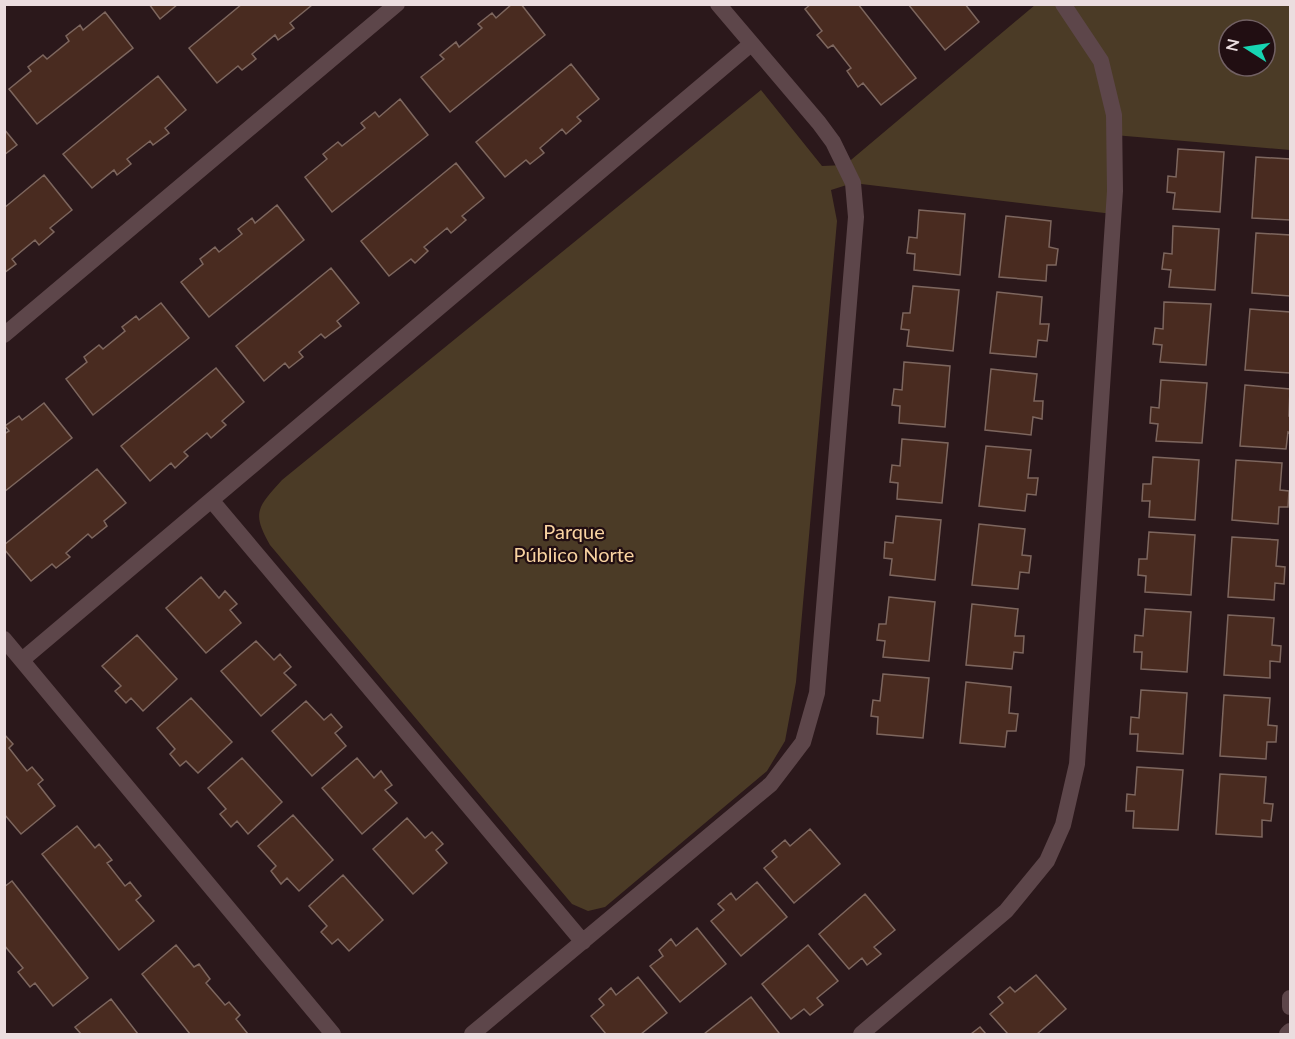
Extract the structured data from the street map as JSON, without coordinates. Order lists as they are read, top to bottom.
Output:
{
  "parks": ["Parque Público Norte"],
  "north": "left"
}
